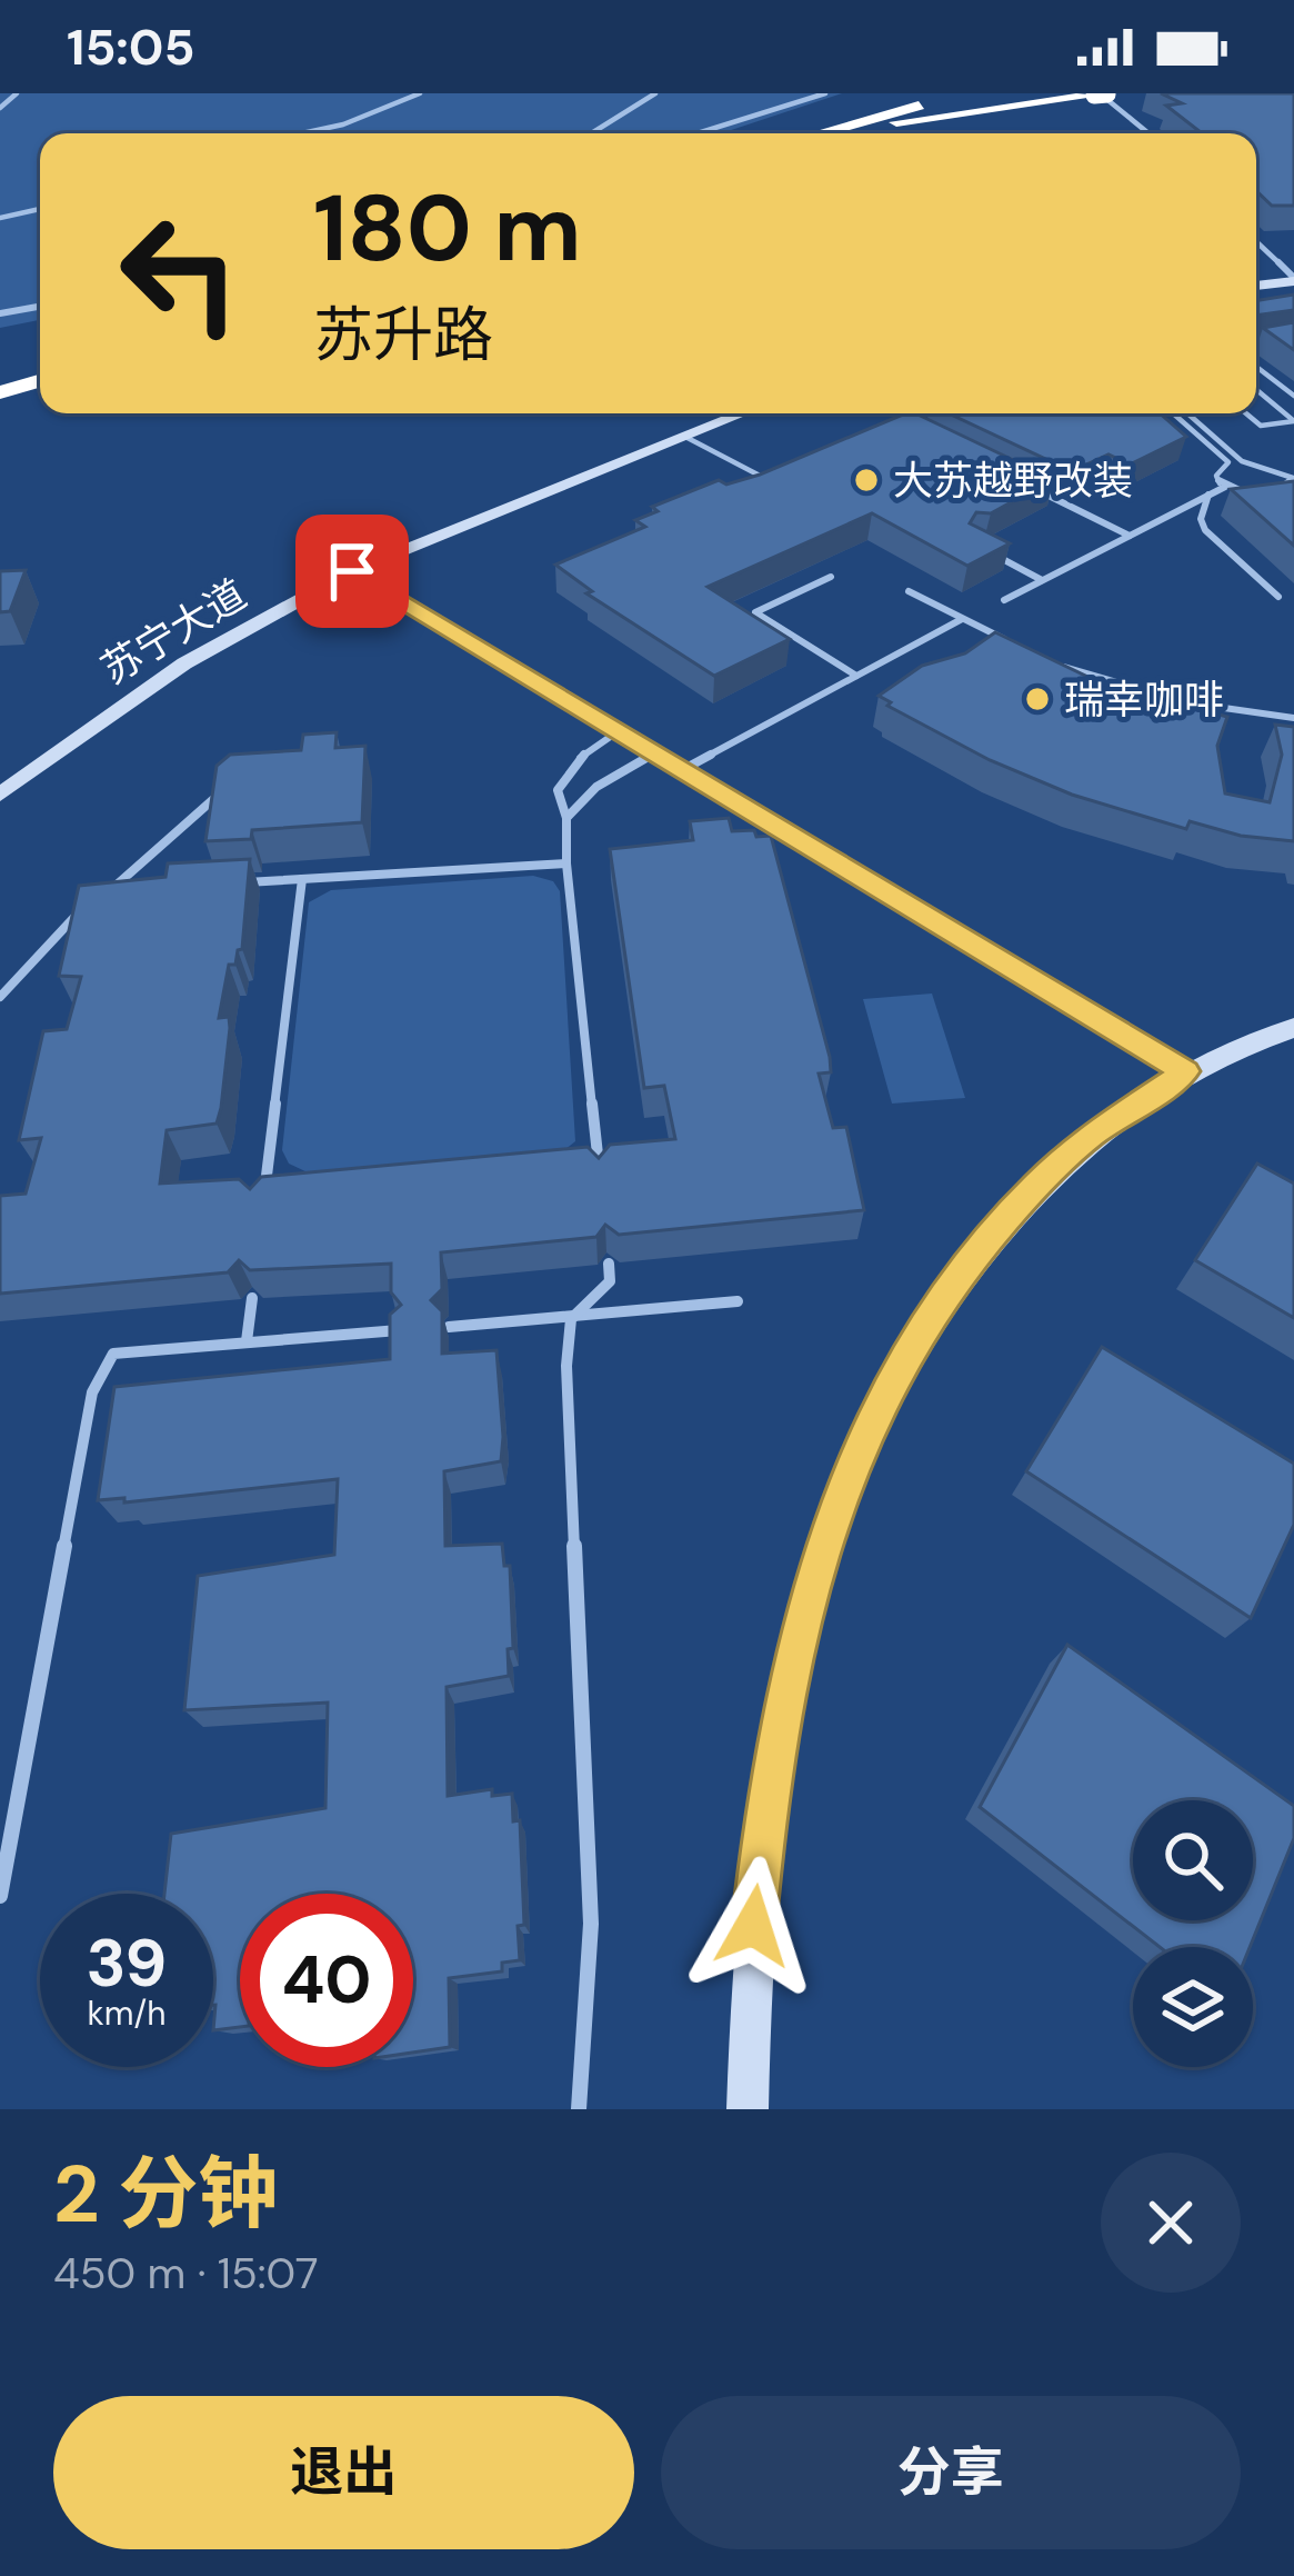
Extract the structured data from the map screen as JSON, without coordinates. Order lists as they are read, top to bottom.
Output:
{
  "streets": {
    "street": ["苏宁大道"]
  },
  "places": ["大苏越野改装", "瑞幸咖啡"],
  "page": {
    "status": "15:05",
    "turn": ["180 m", "苏升路"],
    "speed": "39 km/h",
    "limit": "40",
    "heading": ["2 分钟", "450 m · 15:07"],
    "buttons": ["退出", "分享"]
  }
}
